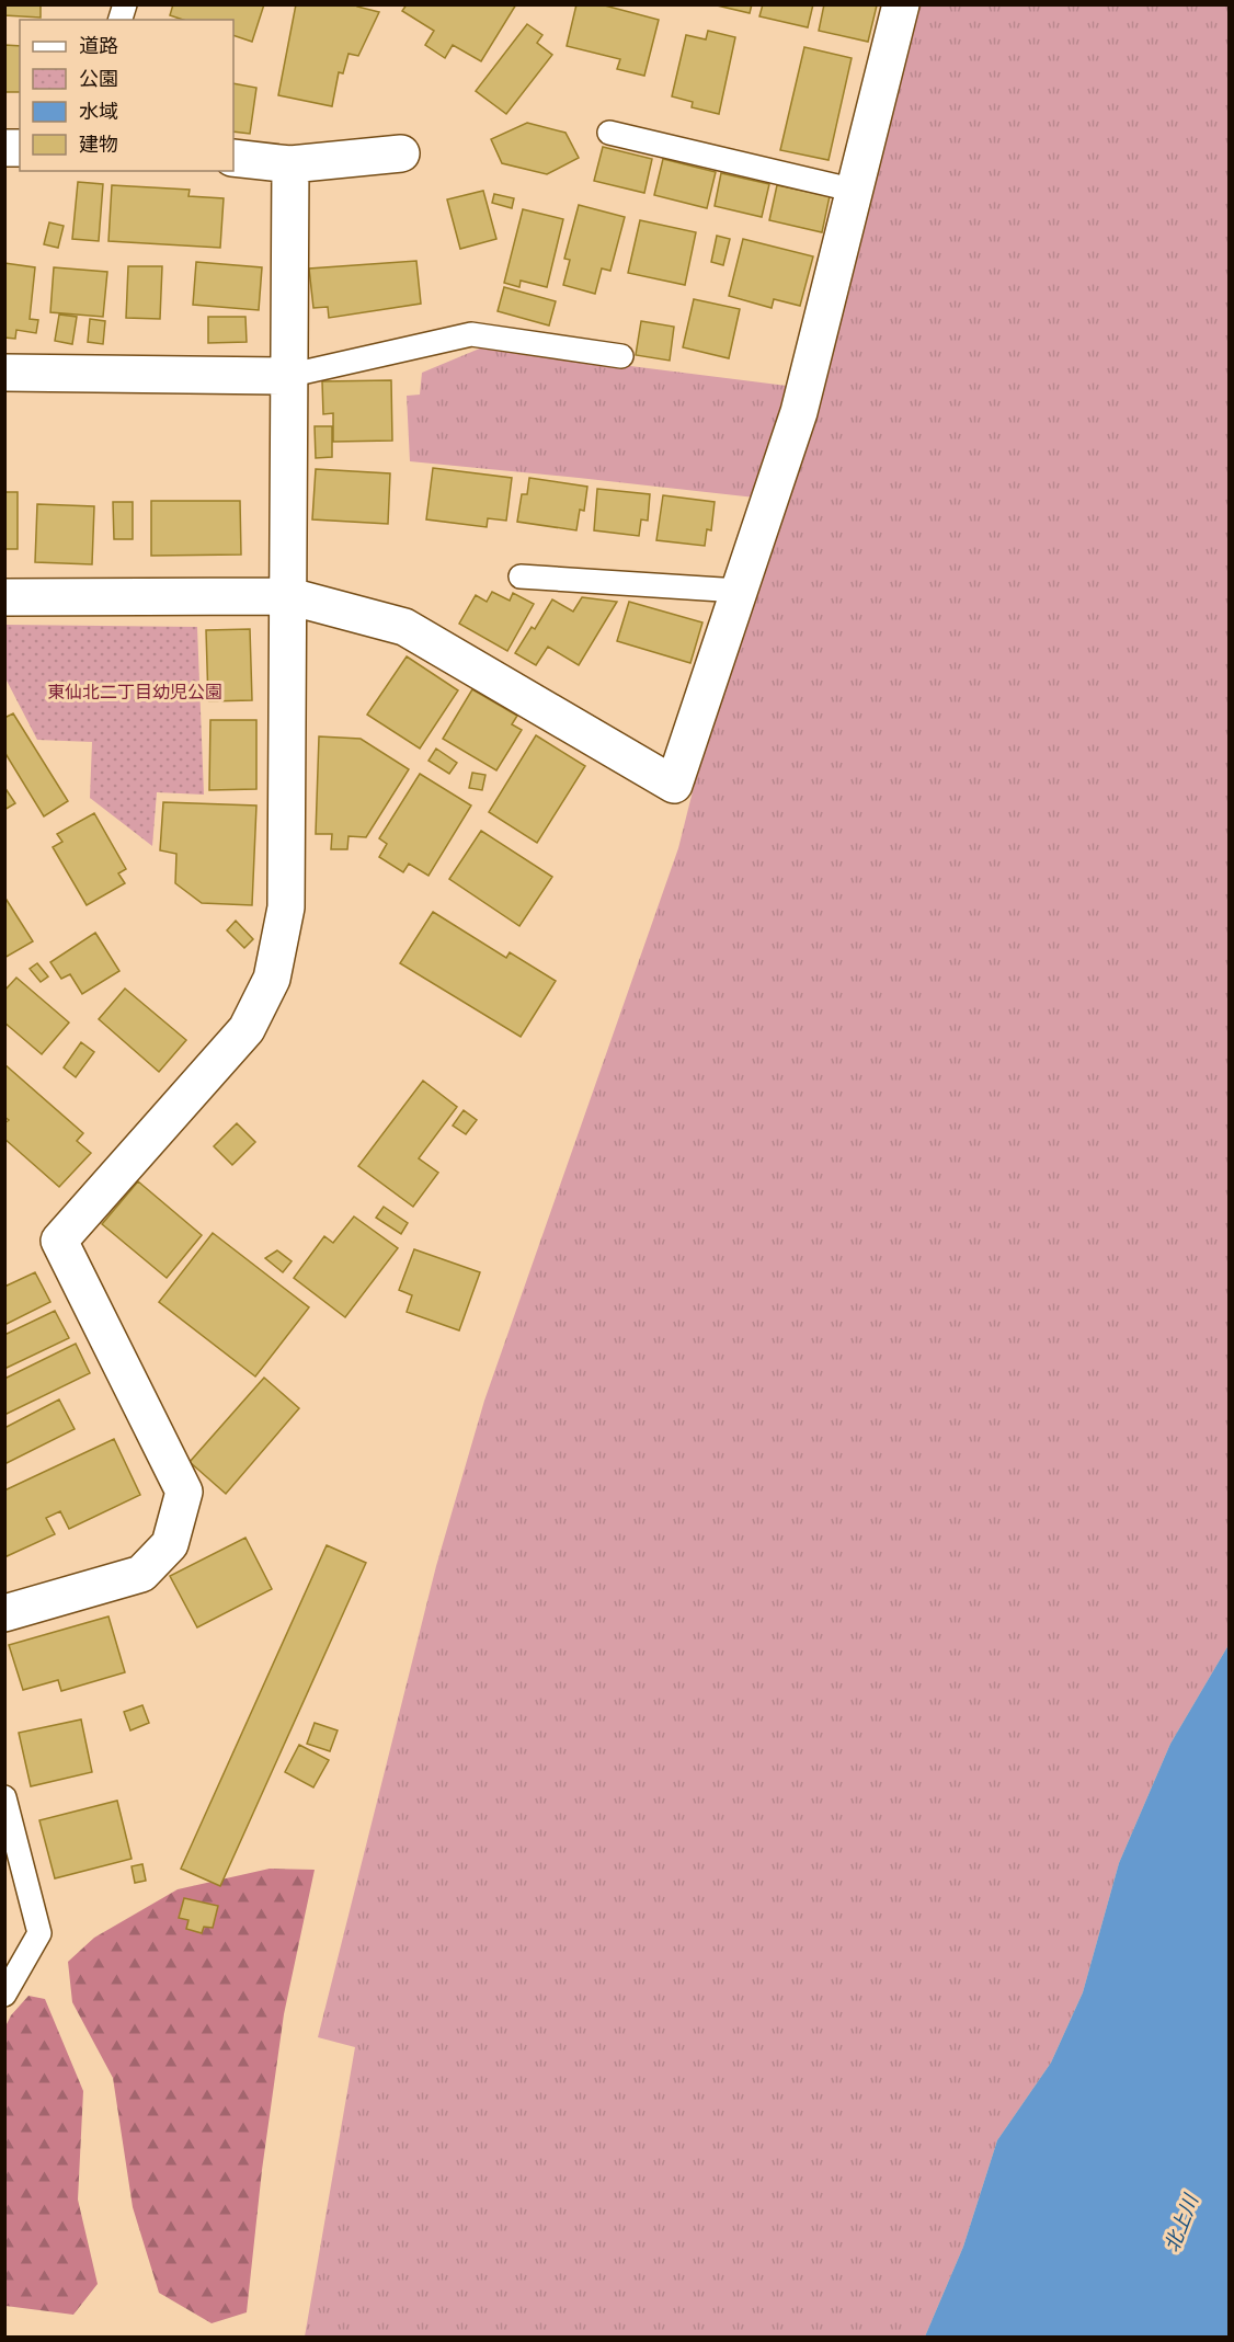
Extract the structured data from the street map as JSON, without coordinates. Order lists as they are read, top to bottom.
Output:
{
  "water": ["北上川"],
  "parks": ["東仙北二丁目幼児公園"],
  "legend": [
    "道路",
    "公園",
    "水域",
    "建物"
  ]
}
